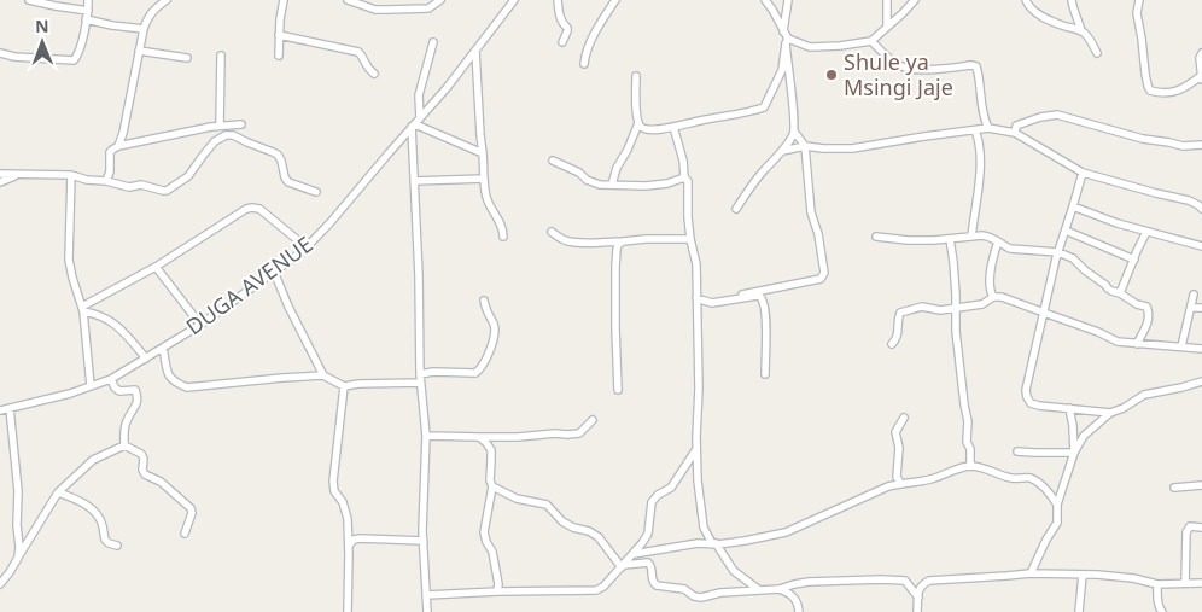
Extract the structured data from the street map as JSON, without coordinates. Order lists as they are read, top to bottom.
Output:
{
  "streets": {
    "street": ["DUGA AVENUE"]
  },
  "places": ["Shule ya Msingi Jaje"],
  "north": "top"
}
